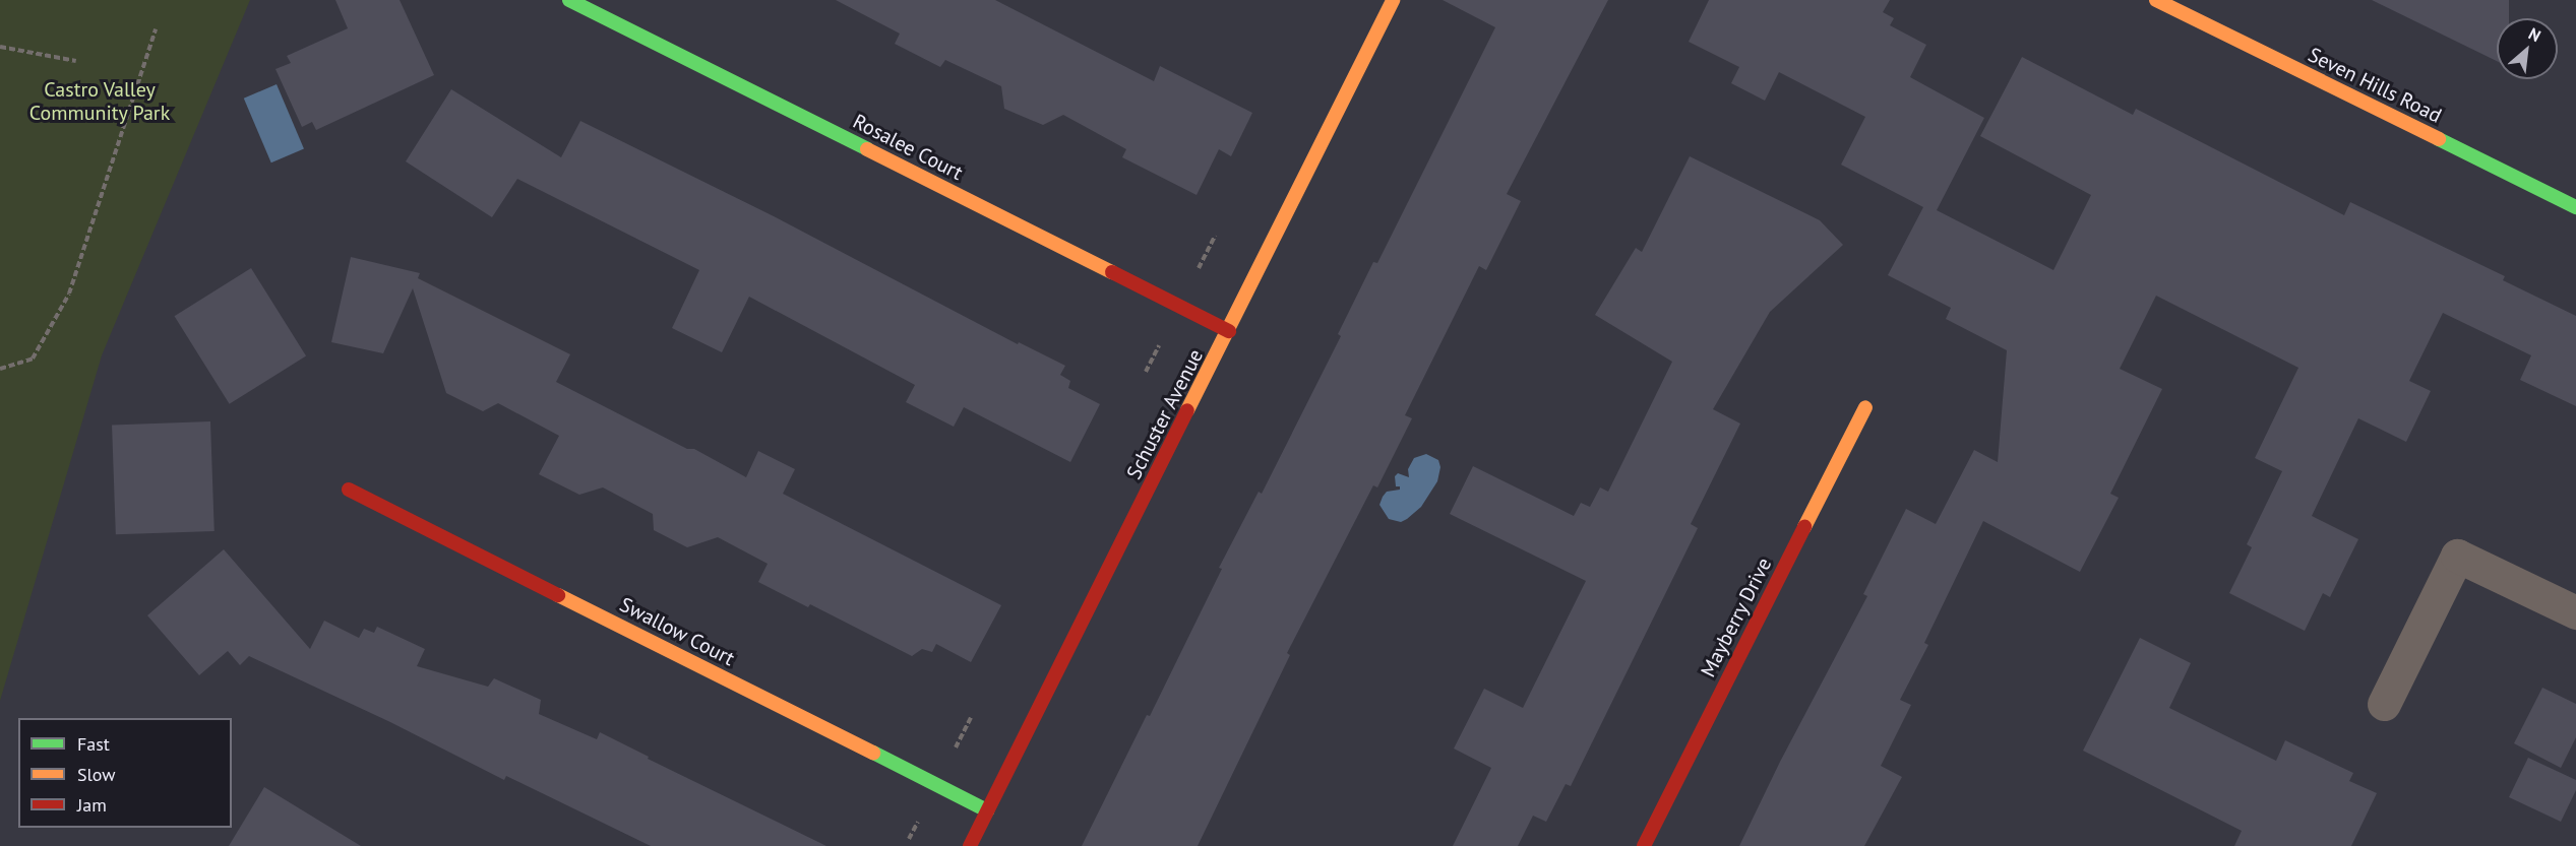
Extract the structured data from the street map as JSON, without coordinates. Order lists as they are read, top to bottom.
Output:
{
  "streets": {
    "street": [
      "Seven Hills Road",
      "Rosalee Court",
      "Schuster Avenue",
      "Mayberry Drive",
      "Swallow Court"
    ]
  },
  "crossings": [
    ["Rosalee Court", "Schuster Avenue"],
    ["Schuster Avenue", "Swallow Court"]
  ],
  "parks": ["Castro Valley Community Park"],
  "legend": ["Fast", "Slow", "Jam"],
  "north": "top right"
}
